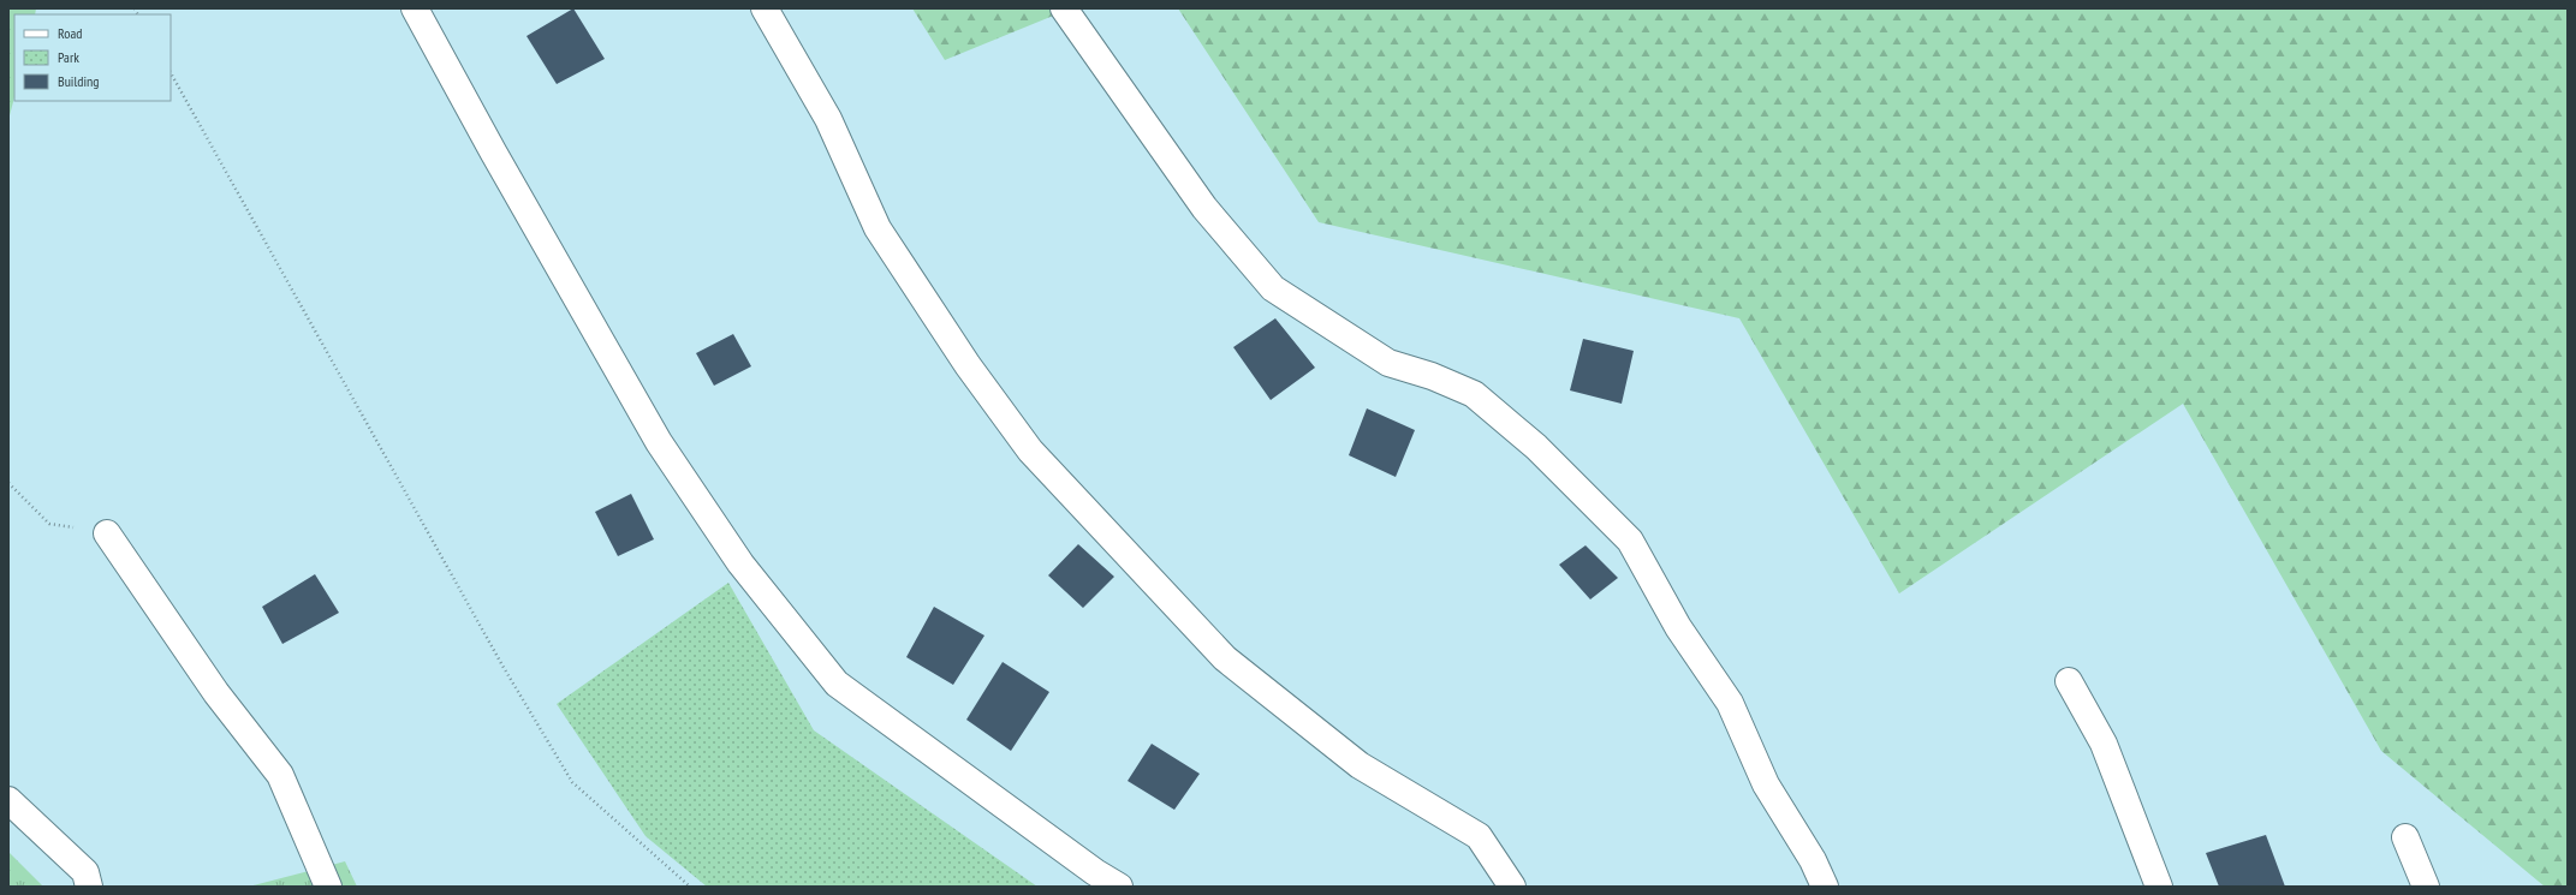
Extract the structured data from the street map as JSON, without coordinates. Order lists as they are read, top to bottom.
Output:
{
  "legend": ["Road", "Park", "Building"]
}
